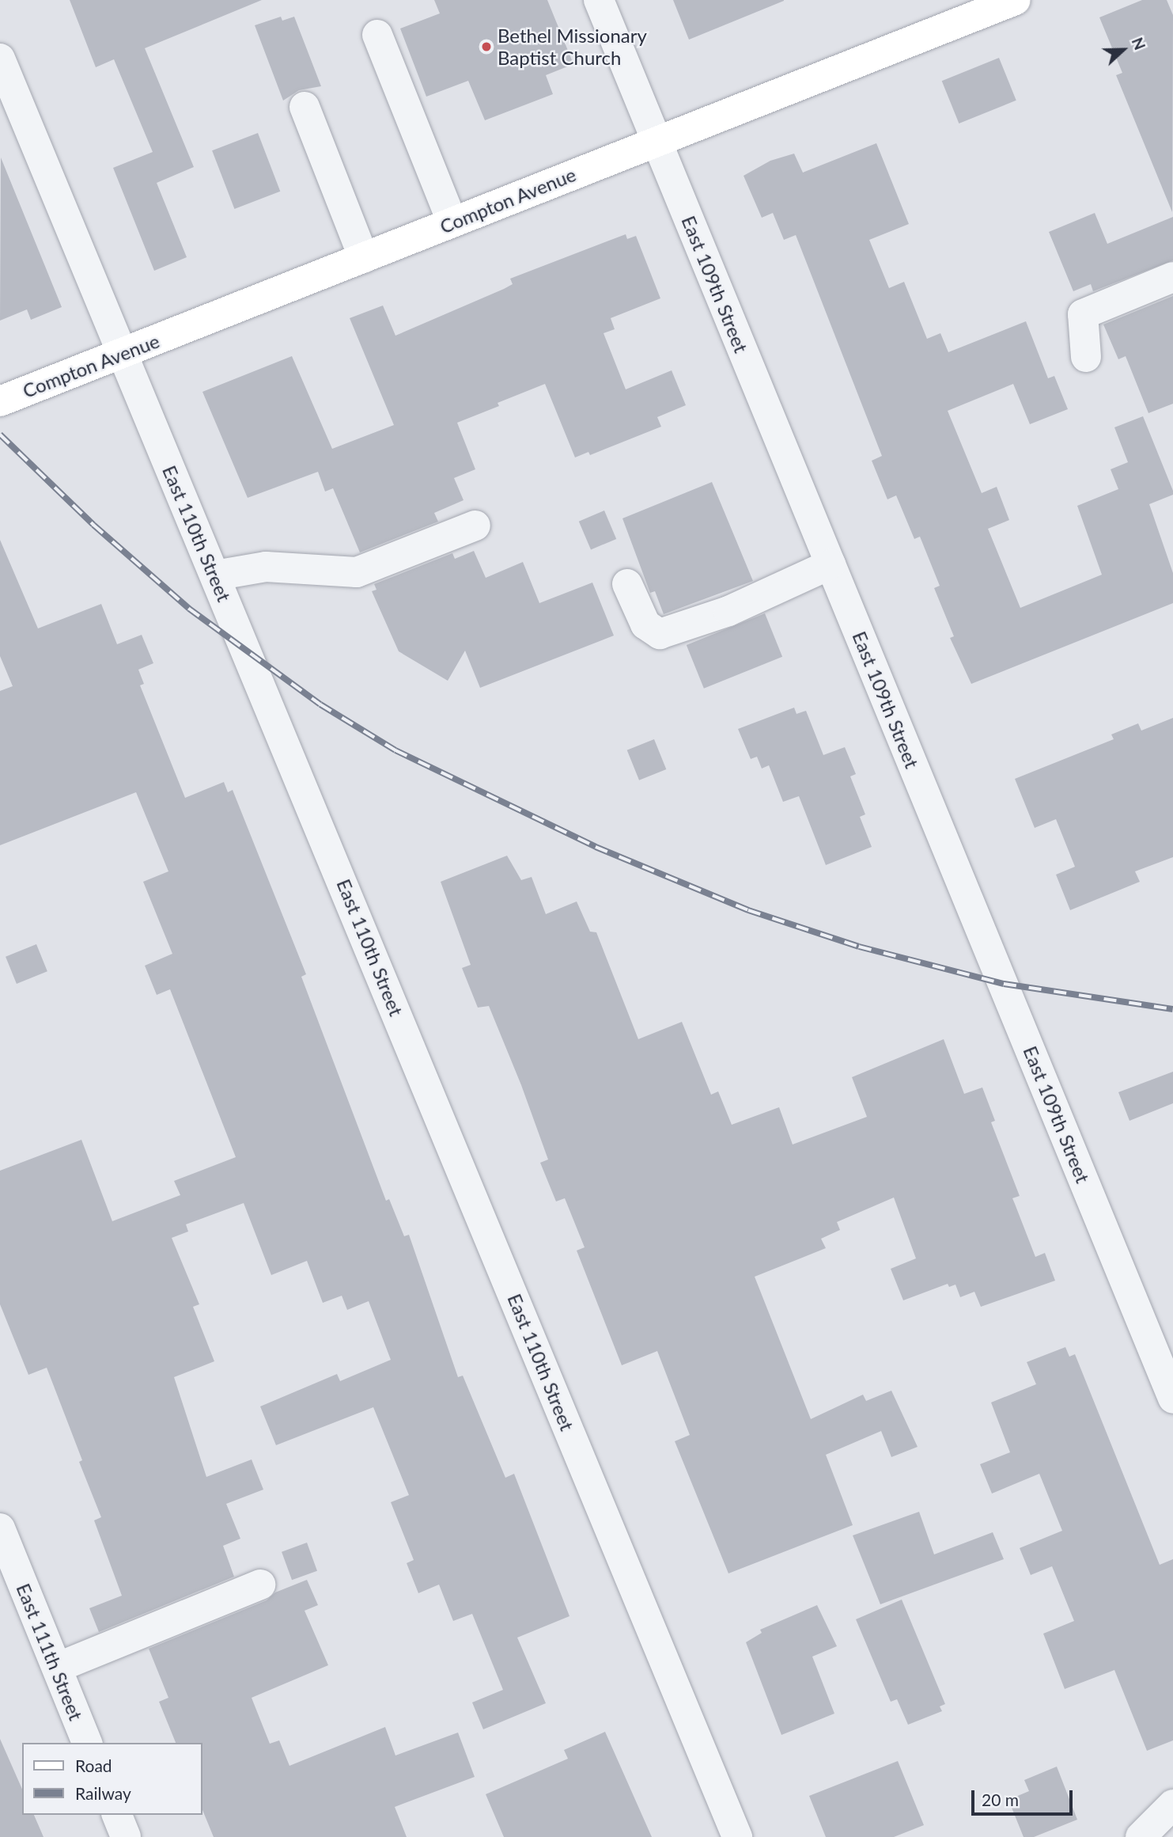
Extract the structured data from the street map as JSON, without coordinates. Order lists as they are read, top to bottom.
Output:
{
  "streets": {
    "main road": ["Compton Avenue"],
    "street": ["East 109th Street", "East 110th Street", "East 111th Street"]
  },
  "crossings": [
    ["Compton Avenue", "East 109th Street"],
    ["Compton Avenue", "East 110th Street"]
  ],
  "places": ["Bethel Missionary Baptist Church"],
  "legend": ["Road", "Railway"],
  "scale_bar": "20 m",
  "north": "right"
}
